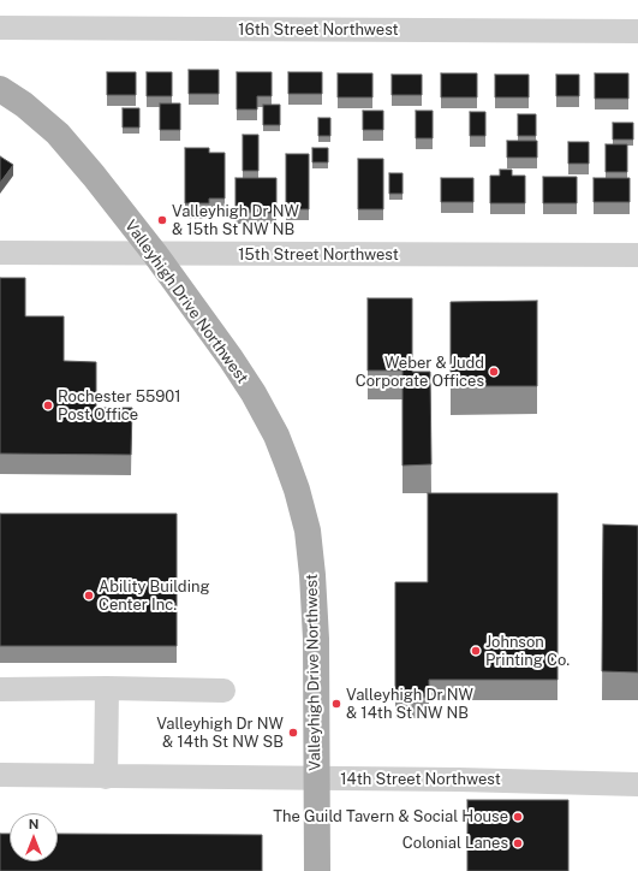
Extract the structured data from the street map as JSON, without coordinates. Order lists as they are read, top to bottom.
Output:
{
  "streets": {
    "main road": ["Valleyhigh Drive Northwest"],
    "street": ["16th Street Northwest", "15th Street Northwest", "14th Street Northwest"]
  },
  "crossings": [
    ["15th Street Northwest", "Valleyhigh Drive Northwest"],
    ["Valleyhigh Drive Northwest", "14th Street Northwest"]
  ],
  "places": [
    "Valleyhigh Dr NW & 15th St NW NB",
    "Weber & Judd Corporate Offices",
    "Rochester 55901 Post Office",
    "Ability Building Center Inc.",
    "Johnson Printing Co.",
    "Valleyhigh Dr NW & 14th St NW NB",
    "Valleyhigh Dr NW & 14th St NW SB",
    "The Guild Tavern & Social House",
    "Colonial Lanes"
  ],
  "north": "top"
}
